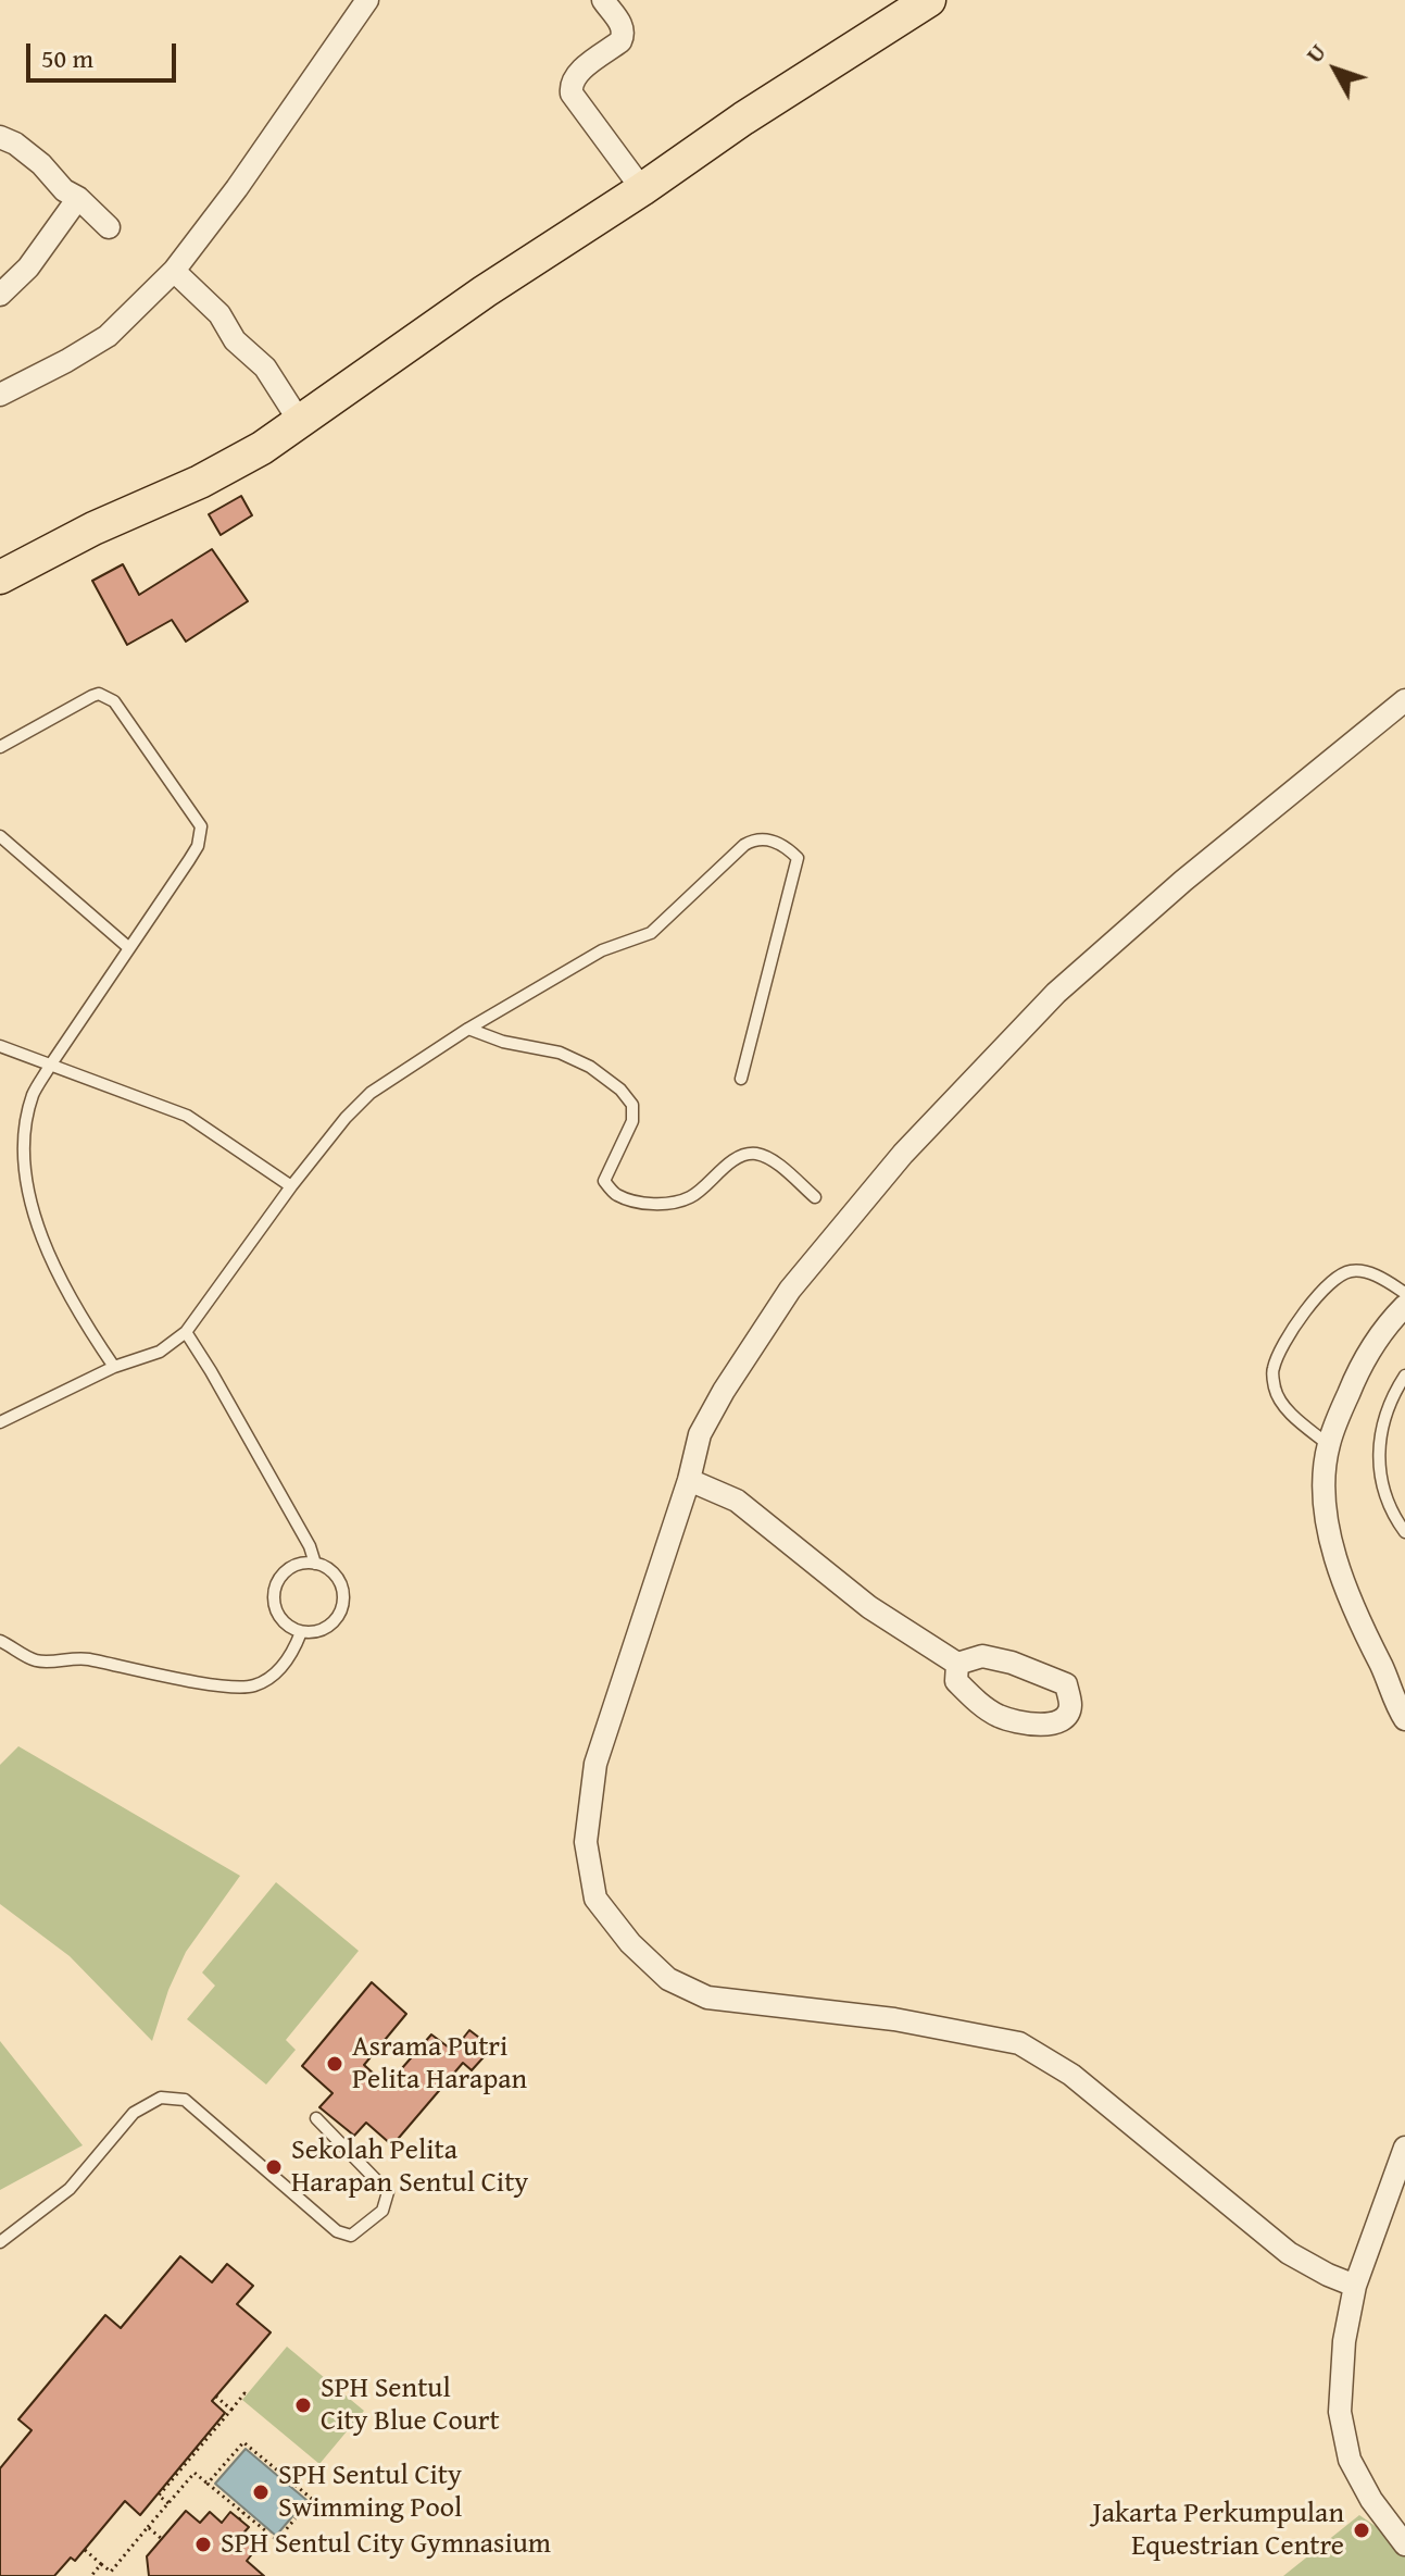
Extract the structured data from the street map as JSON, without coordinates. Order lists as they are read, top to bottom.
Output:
{
  "places": [
    "Asrama Putri Pelita Harapan",
    "Sekolah Pelita Harapan Sentul City",
    "SPH Sentul City Blue Court",
    "SPH Sentul City Swimming Pool",
    "Jakarta Perkumpulan Equestrian Centre",
    "SPH Sentul City Gymnasium"
  ],
  "scale_bar": "50 m",
  "north": "top left"
}
